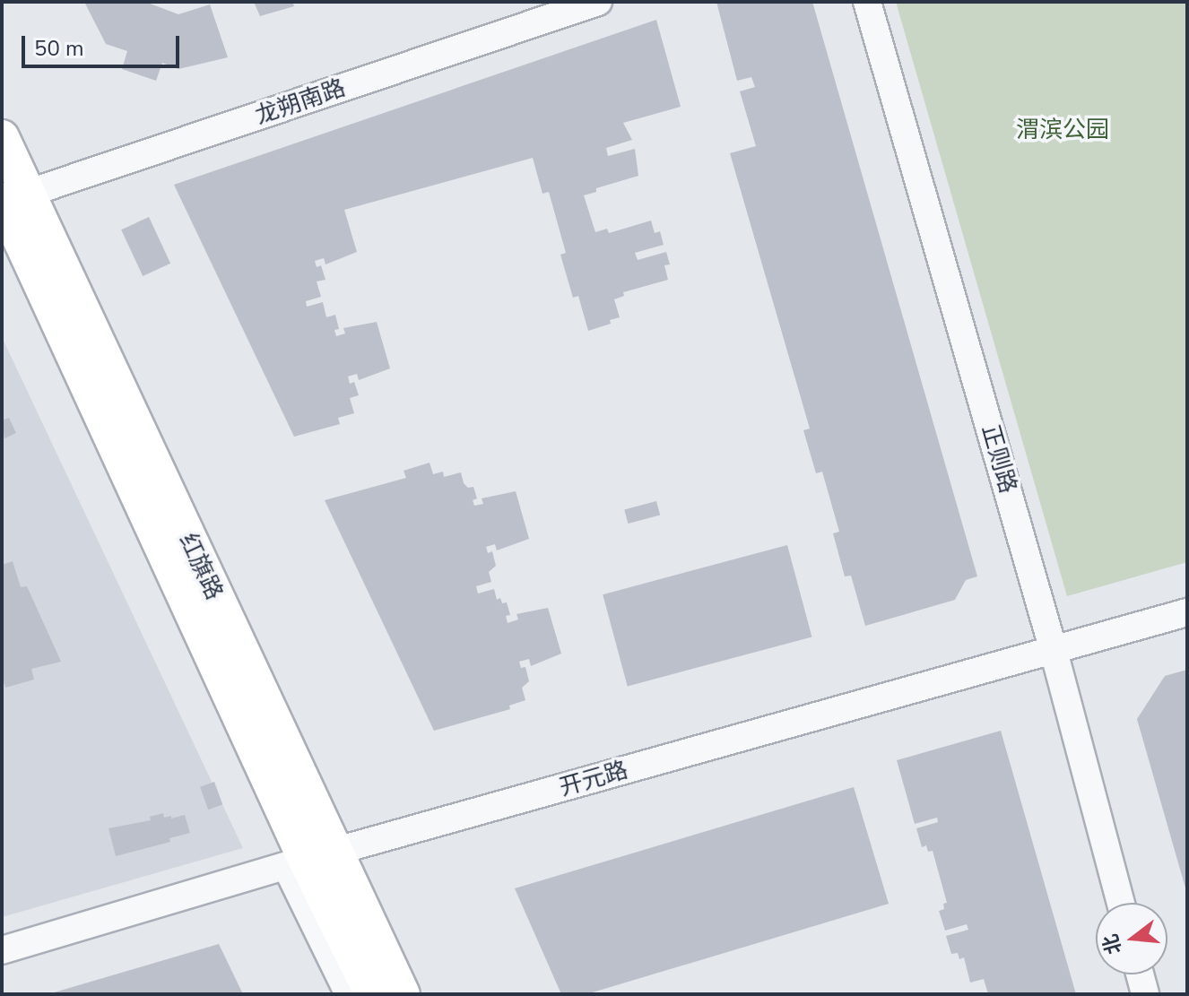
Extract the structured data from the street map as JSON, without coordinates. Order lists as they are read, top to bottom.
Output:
{
  "streets": {
    "main road": ["红旗路"],
    "street": ["龙朔南路", "正则路", "开元路"]
  },
  "crossings": [
    ["龙朔南路", "红旗路"],
    ["正则路", "开元路"],
    ["红旗路", "开元路"]
  ],
  "parks": ["渭滨公园"],
  "scale_bar": "50 m",
  "north": "left"
}
